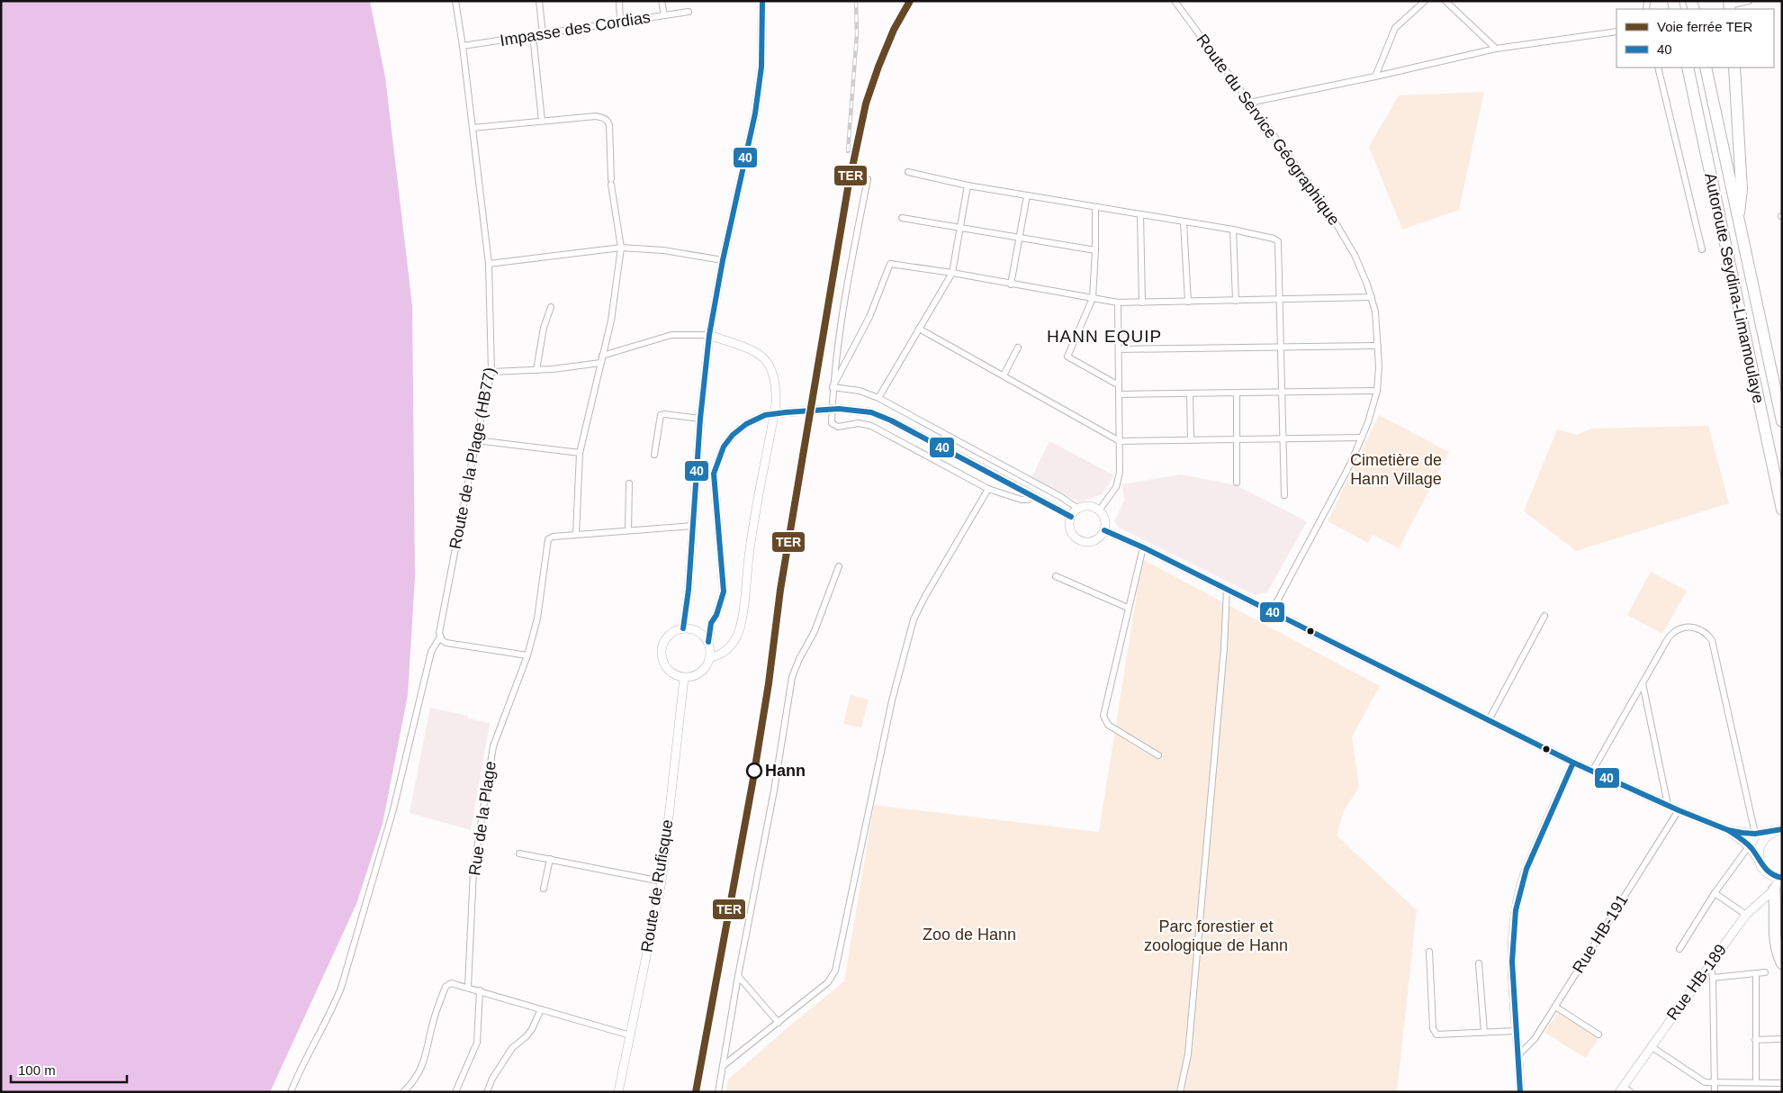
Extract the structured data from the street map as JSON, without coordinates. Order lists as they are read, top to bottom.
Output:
{
  "streets": {
    "highway": ["Autoroute Seydina-Limamoulaye"],
    "main road": ["Route de Rufisque", "Rue HB-189"],
    "street": [
      "Impasse des Cordias",
      "Route du Service Géographique",
      "Route de la Plage (HB77)",
      "Rue de la Plage",
      "Rue HB-191"
    ]
  },
  "crossings": [
    ["Impasse des Cordias", "Route de la Plage (HB77)"]
  ],
  "districts": ["HANN EQUIP"],
  "parks": ["Cimetière de Hann Village", "Parc forestier et zoologique de Hann", "Zoo de Hann"],
  "places": ["Hann"],
  "lines": ["rail line TER", "transit line 40"],
  "legend": ["Voie ferrée TER", "40"],
  "scale_bar": "100 m"
}
